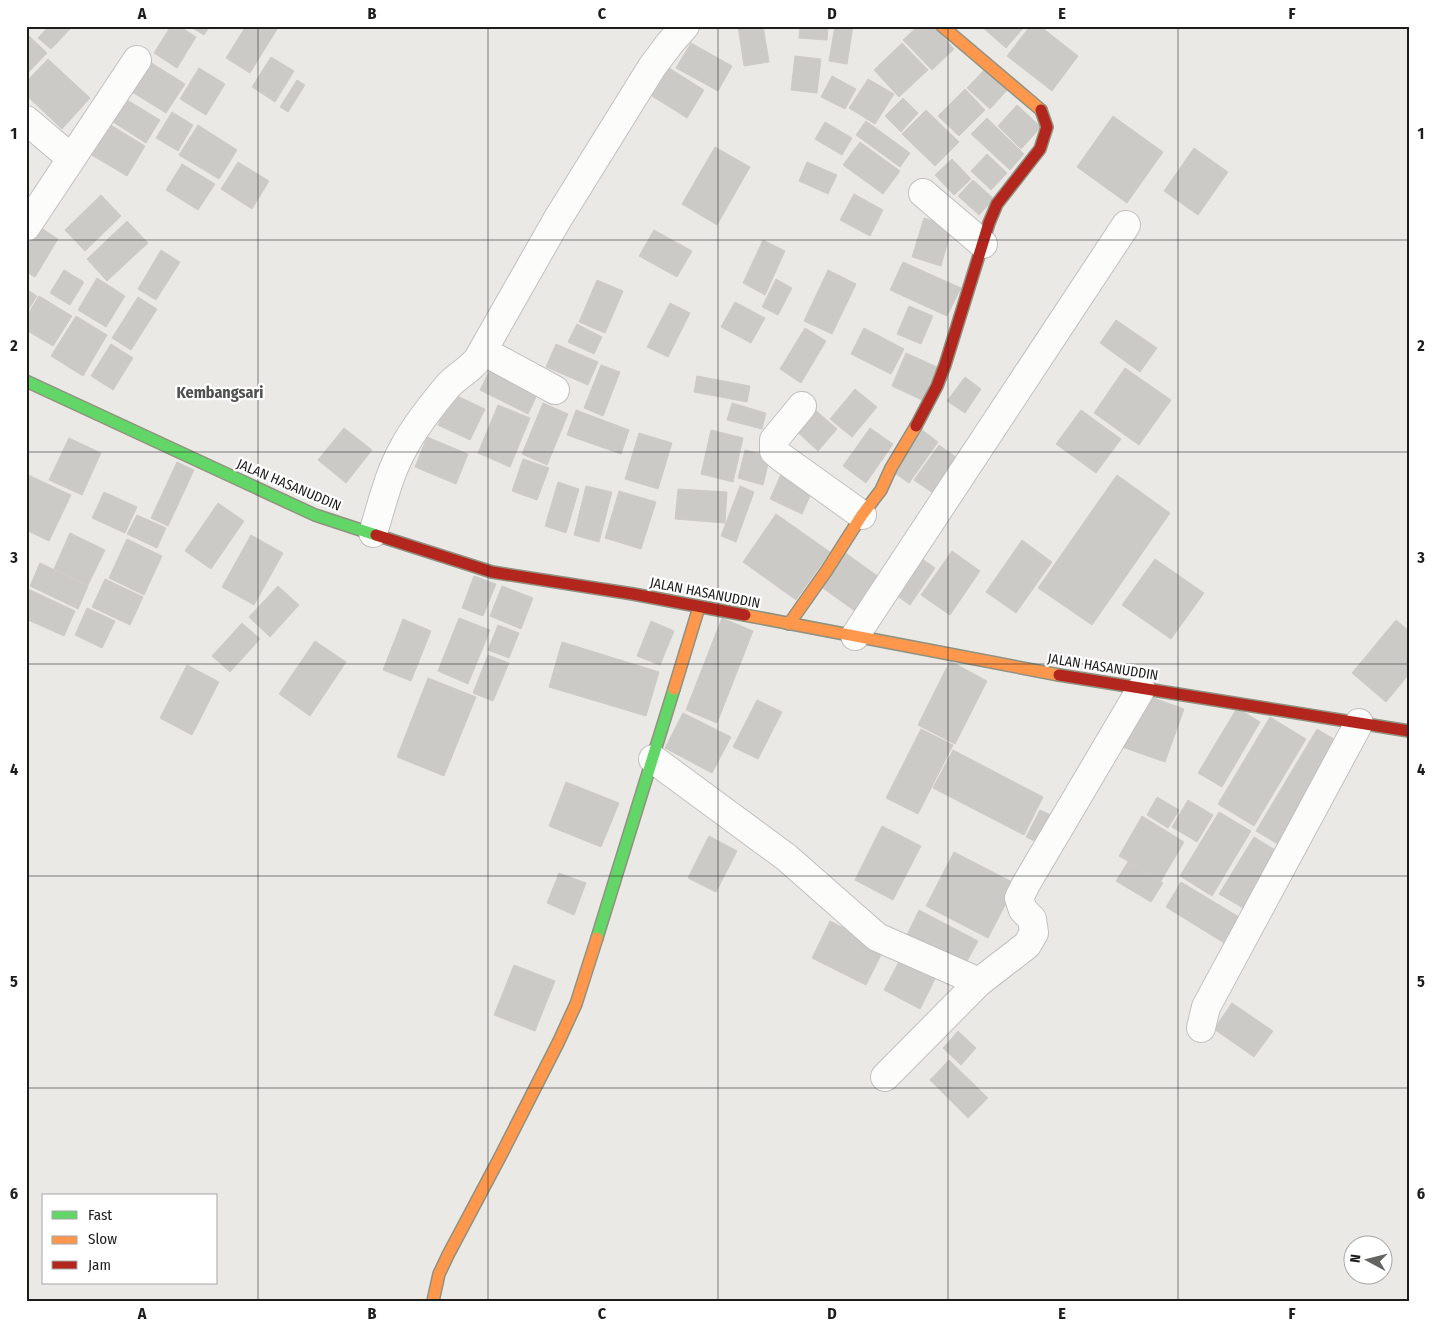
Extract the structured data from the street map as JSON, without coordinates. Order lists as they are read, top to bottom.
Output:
{
  "streets": {
    "street": ["JALAN HASANUDDIN"]
  },
  "districts": ["Kembangsari"],
  "legend": ["Fast", "Slow", "Jam"],
  "north": "left",
  "grid": {
    "columns": [
      "A",
      "B",
      "C",
      "D",
      "E",
      "F"
    ],
    "rows": [
      "1",
      "2",
      "3",
      "4",
      "5",
      "6"
    ]
  }
}
